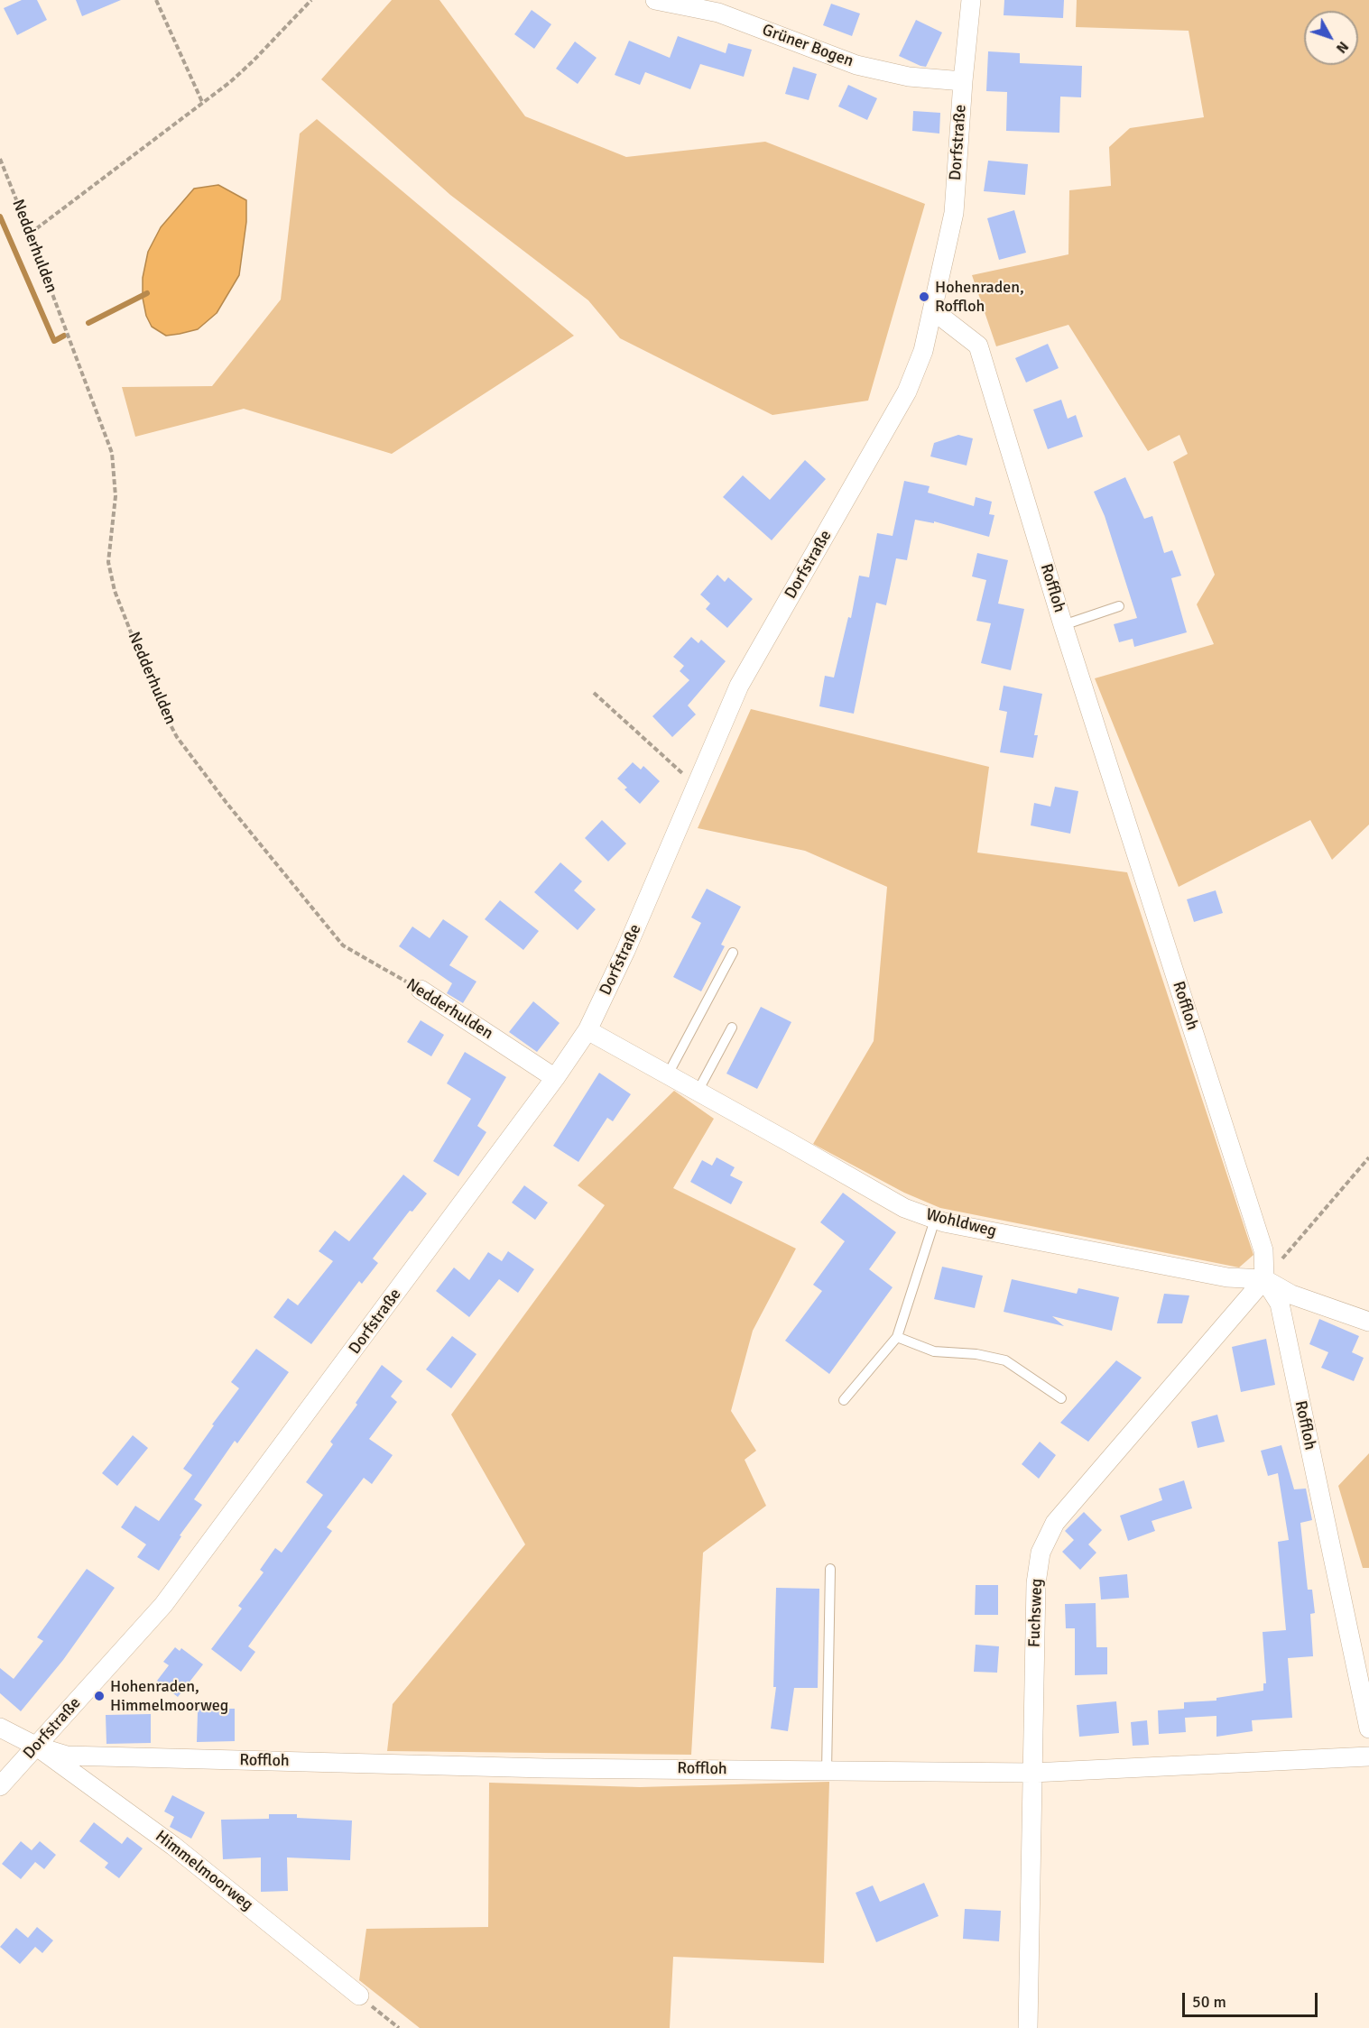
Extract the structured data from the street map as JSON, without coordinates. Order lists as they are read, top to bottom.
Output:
{
  "streets": {
    "street": [
      "Grüner Bogen",
      "Dorfstraße",
      "Nedderhulden",
      "Roffloh",
      "Wohldweg",
      "Fuchsweg",
      "Himmelmoorweg"
    ]
  },
  "crossings": [
    ["Grüner Bogen", "Dorfstraße"],
    ["Dorfstraße", "Nedderhulden"],
    ["Dorfstraße", "Roffloh"],
    ["Dorfstraße", "Wohldweg"],
    ["Dorfstraße", "Himmelmoorweg"],
    ["Roffloh", "Wohldweg"],
    ["Roffloh", "Fuchsweg"],
    ["Roffloh", "Himmelmoorweg"],
    ["Wohldweg", "Fuchsweg"]
  ],
  "places": ["Hohenraden, Roffloh", "Hohenraden, Himmelmoorweg"],
  "scale_bar": "50 m",
  "north": "bottom right"
}
